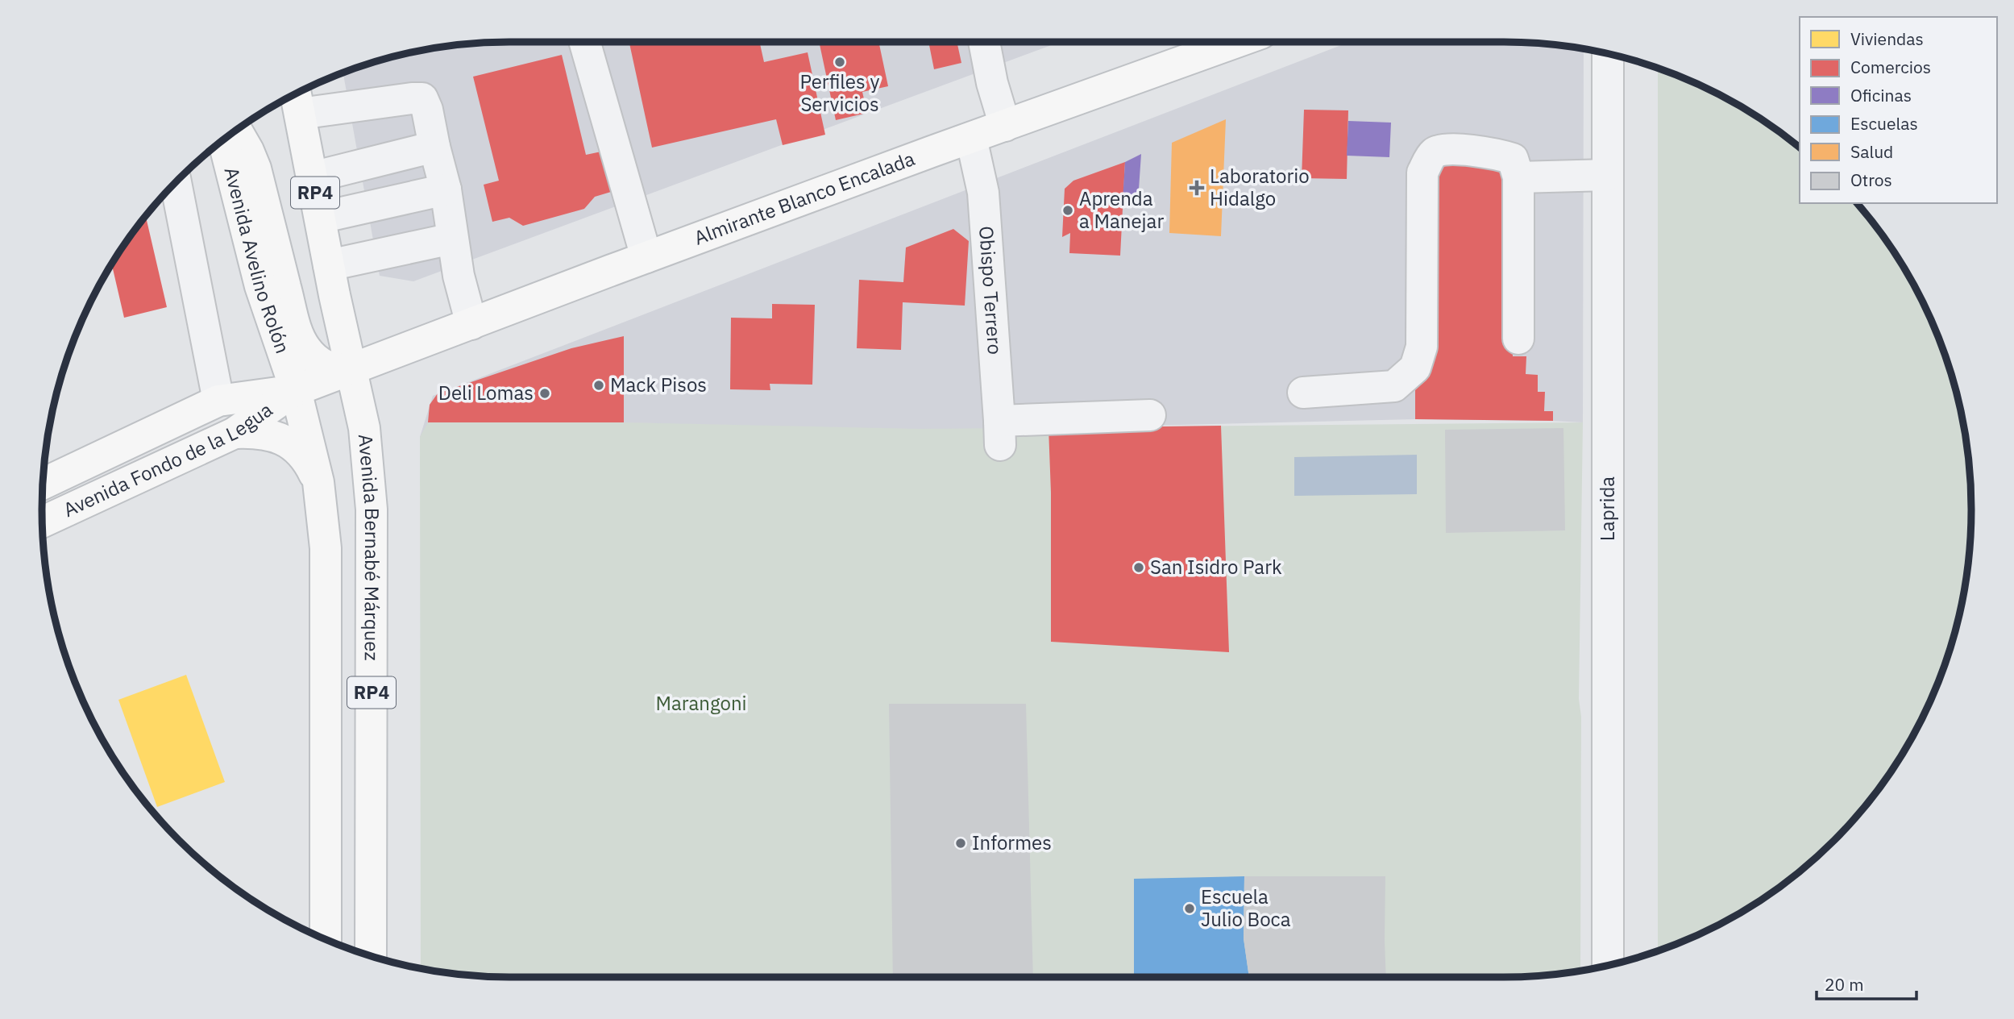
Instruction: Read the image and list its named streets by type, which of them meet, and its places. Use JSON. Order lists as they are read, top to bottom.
{
  "streets": {
    "main road": [
      "RP4",
      "Almirante Blanco Encalada",
      "Avenida Avelino Rolón",
      "Avenida Fondo de la Legua",
      "Avenida Bernabé Márquez"
    ],
    "street": ["Obispo Terrero", "Laprida"]
  },
  "crossings": [
    ["RP4", "Almirante Blanco Encalada"],
    ["RP4", "Avenida Avelino Rolón"],
    ["RP4", "Avenida Fondo de la Legua"],
    ["RP4", "Avenida Bernabé Márquez"],
    ["Almirante Blanco Encalada", "Obispo Terrero"],
    ["Almirante Blanco Encalada", "Avenida Fondo de la Legua"],
    ["Almirante Blanco Encalada", "Avenida Bernabé Márquez"],
    ["Avenida Avelino Rolón", "Avenida Fondo de la Legua"],
    ["Avenida Fondo de la Legua", "Avenida Bernabé Márquez"]
  ],
  "parks": ["Marangoni"],
  "places": {
    "other": [
      "Perfiles y Servicios",
      "Aprenda a Manejar",
      "Mack Pisos",
      "Deli Lomas",
      "San Isidro Park",
      "Informes",
      "Escuela Julio Boca"
    ],
    "health": ["Laboratorio Hidalgo"]
  },
  "legend": [
    "Viviendas",
    "Comercios",
    "Oficinas",
    "Escuelas",
    "Salud",
    "Otros"
  ],
  "scale_bar": "20 m"
}
